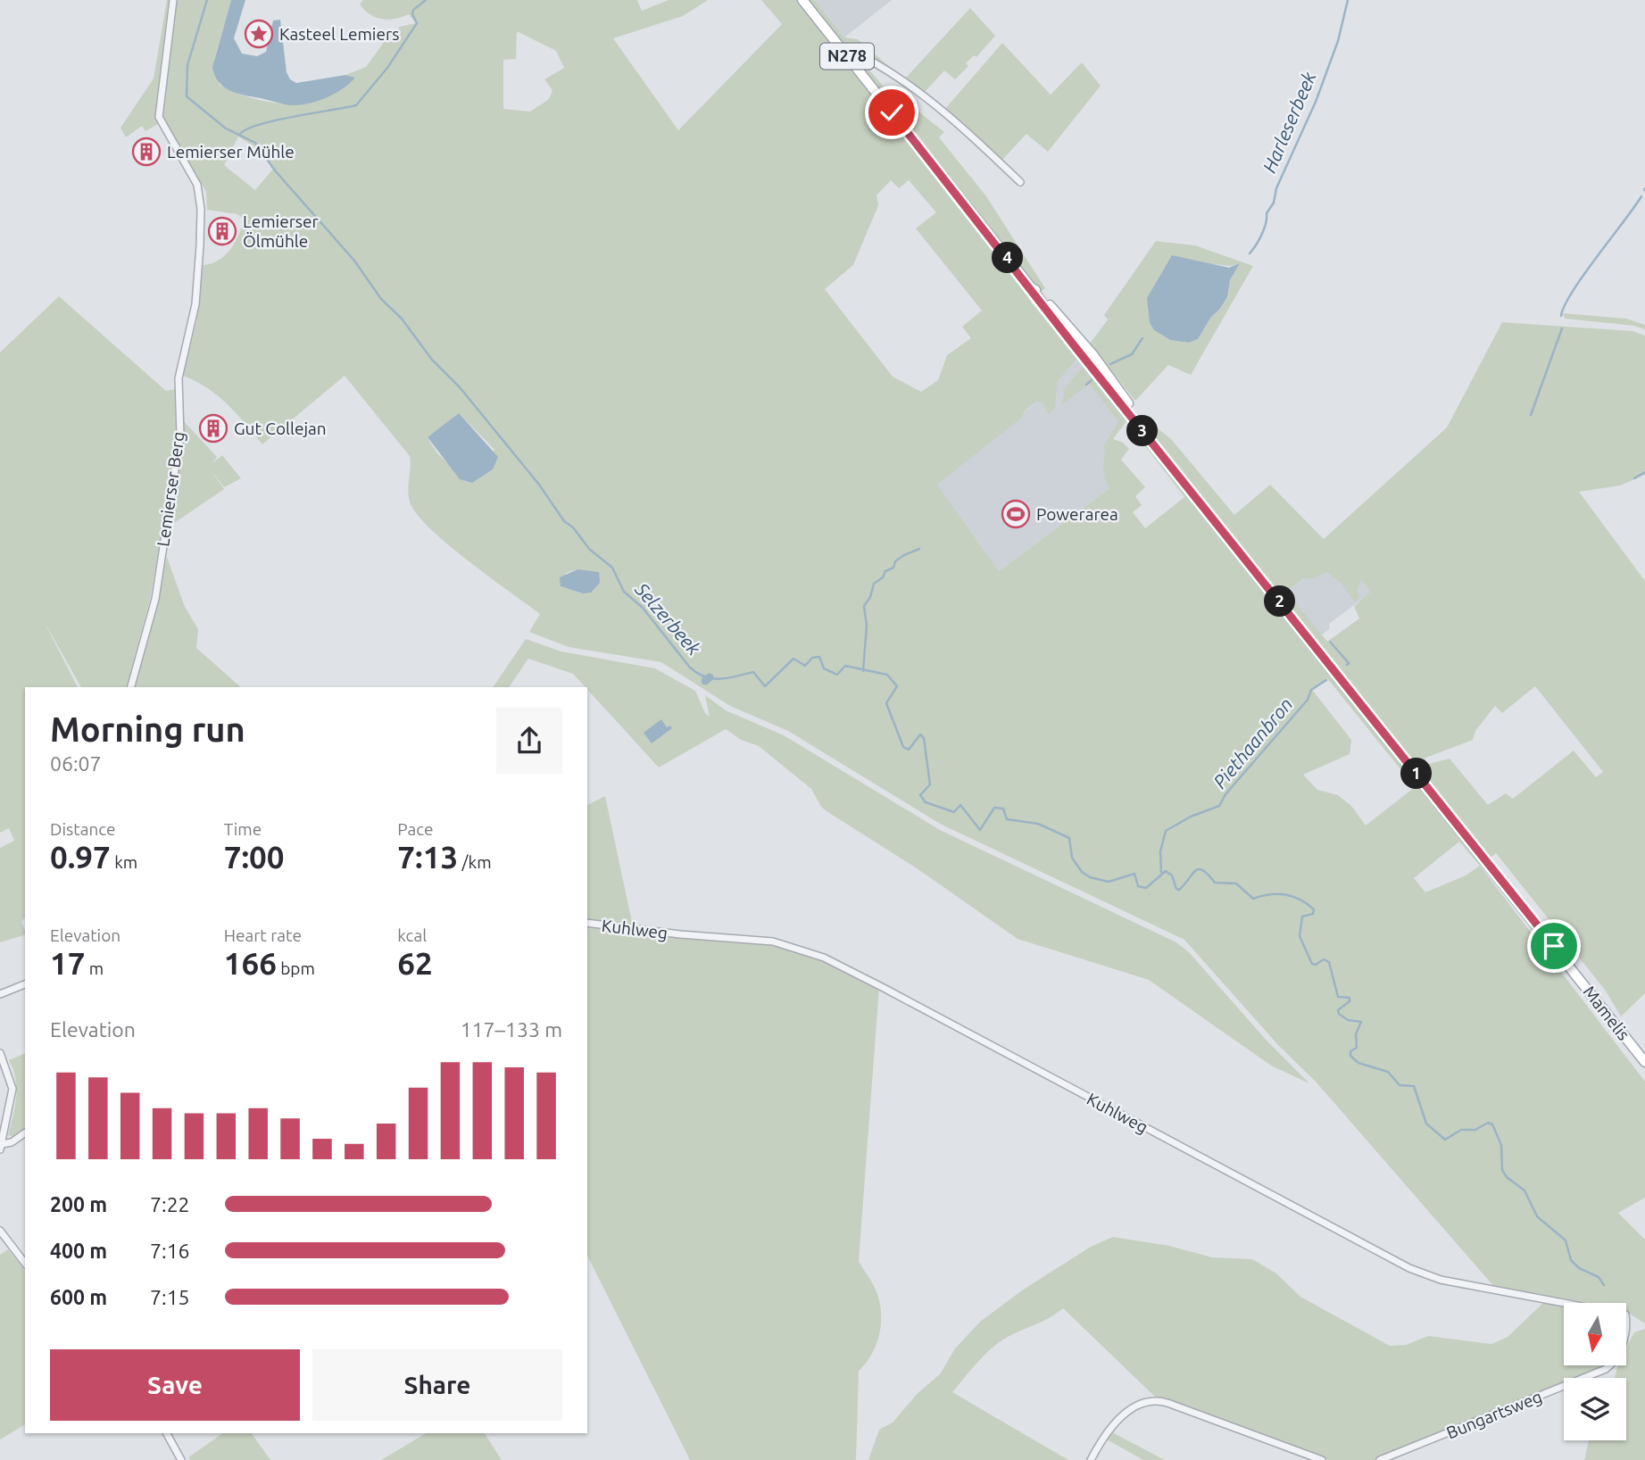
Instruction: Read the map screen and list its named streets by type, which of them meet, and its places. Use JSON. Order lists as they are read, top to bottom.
{
  "streets": {
    "main road": ["N278", "Mamelis"],
    "street": ["Lemierser Berg", "Kuhlweg", "Bungartsweg"]
  },
  "crossings": [
    ["N278", "Mamelis"]
  ],
  "water": ["Harleserbeek", "Selzerbeek", "Piethaanbron"],
  "places": {
    "place": ["Kasteel Lemiers"],
    "building": ["Lemierser Mühle", "Lemierser Ölmühle", "Gut Collejan"],
    "sports": ["Powerarea"]
  },
  "north": "bottom",
  "page": {
    "pins": [
      "4",
      "3",
      "2",
      "1"
    ],
    "heading": ["Morning run", "06:07"],
    "stats": [
      ["Distance", "0.97 km"],
      ["Time", "7:00"],
      ["Pace", "7:13 /km"],
      ["Elevation", "17 m"],
      ["Heart rate", "166 bpm"],
      ["kcal", "62"]
    ],
    "chart": ["Elevation", "117–133 m"],
    "list": [
      {
        "name": "200 m",
        "note": "7:22"
      },
      {
        "name": "400 m",
        "note": "7:16"
      },
      {
        "name": "600 m",
        "note": "7:15"
      }
    ],
    "buttons": ["Save", "Share"]
  }
}
